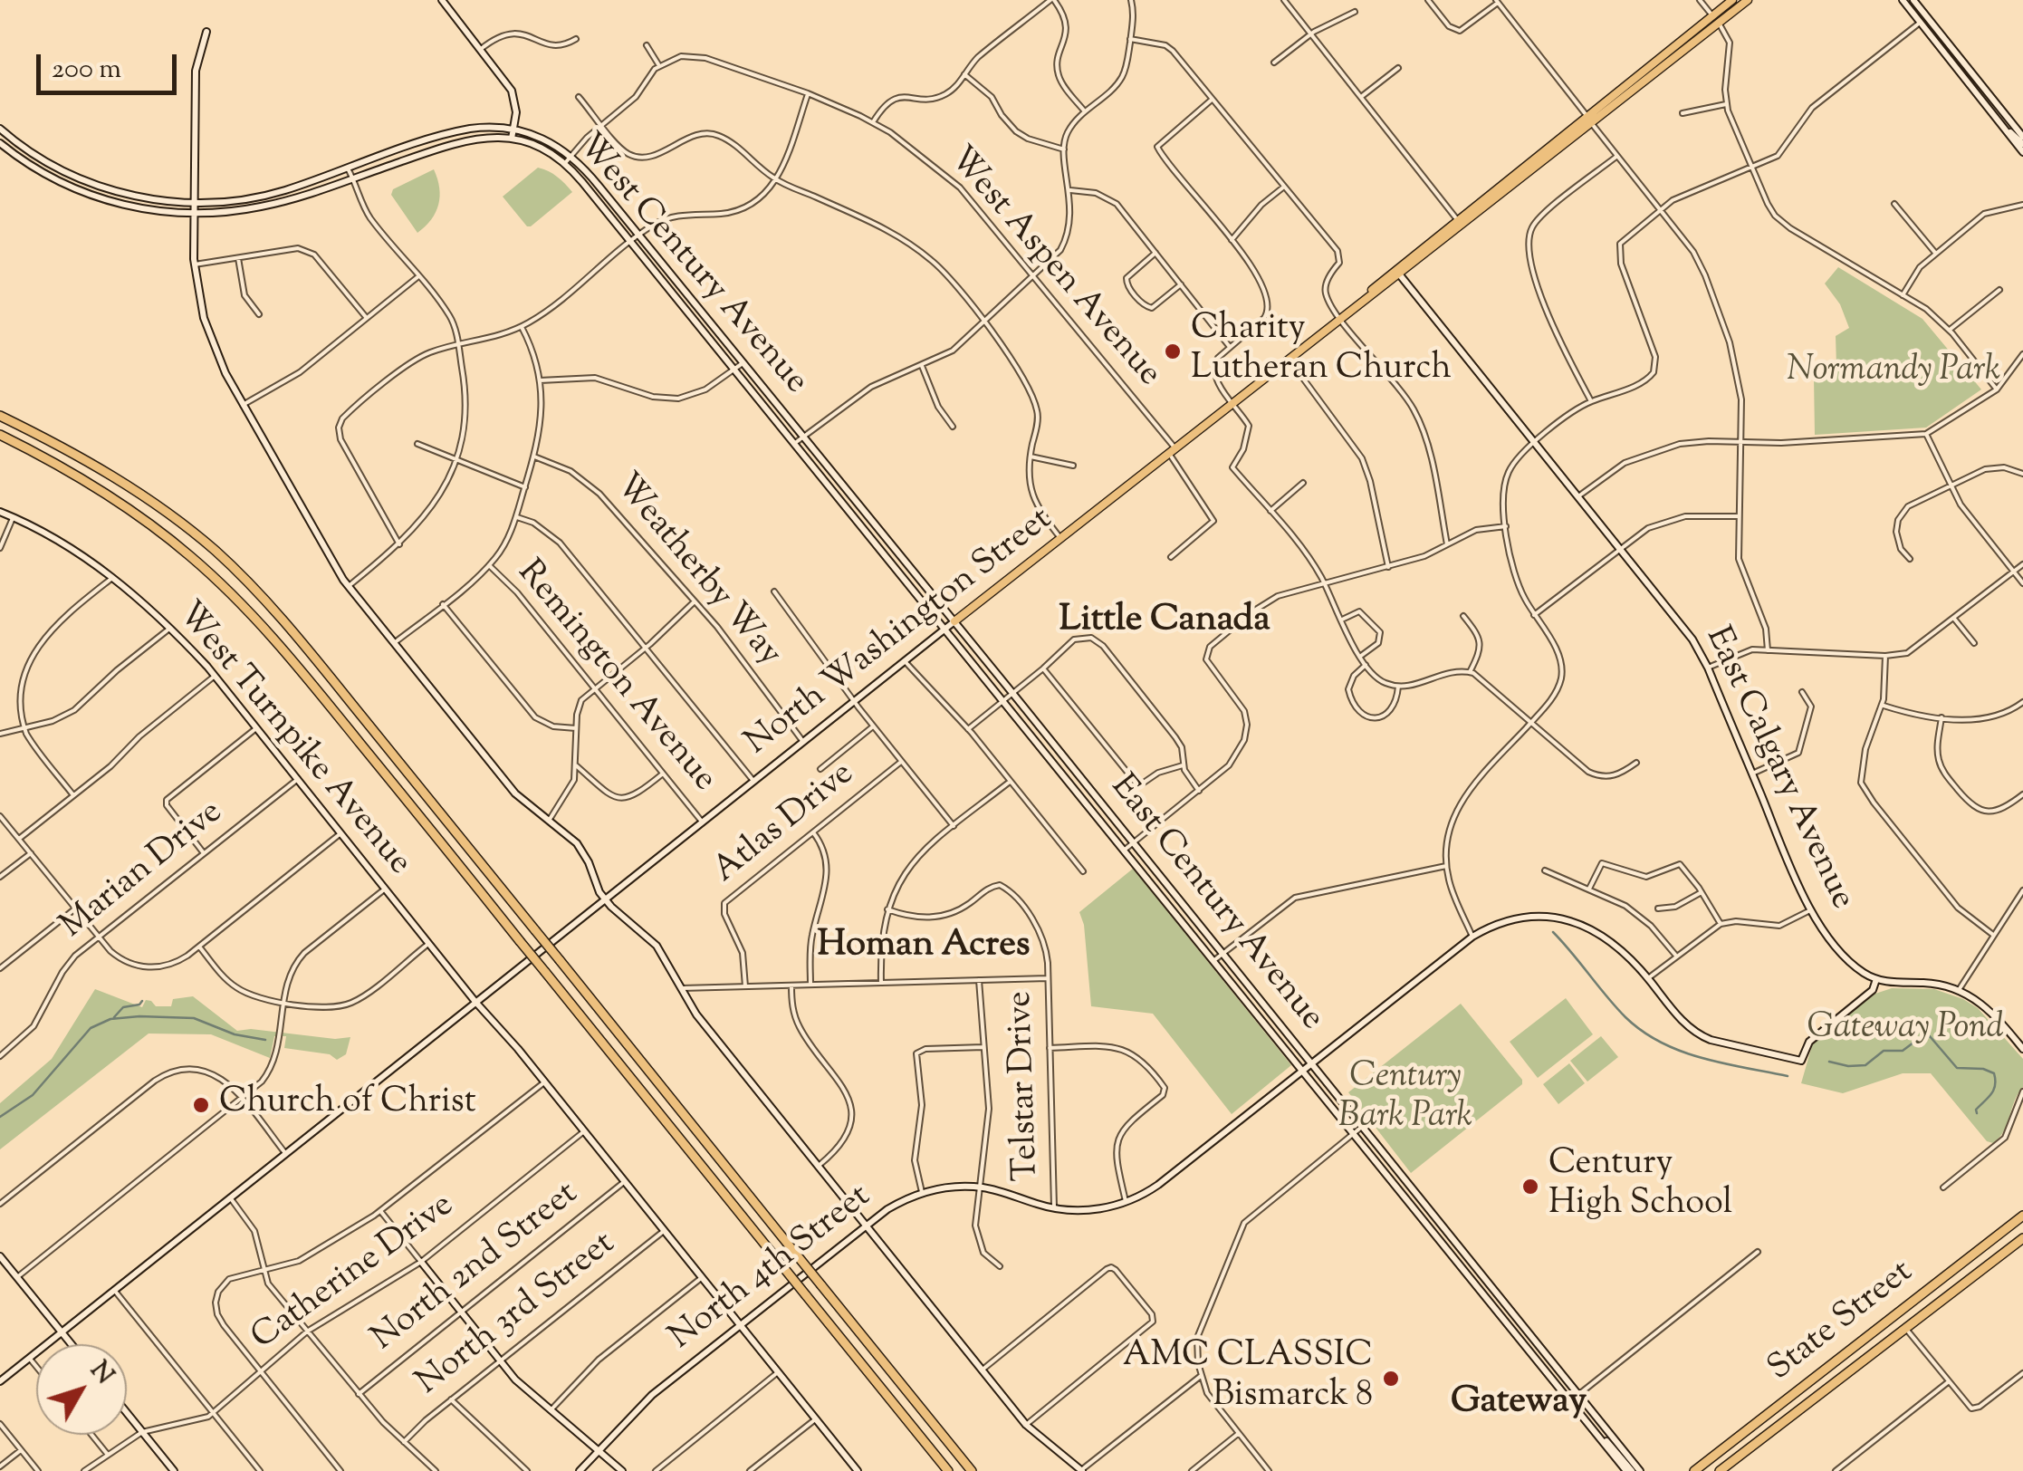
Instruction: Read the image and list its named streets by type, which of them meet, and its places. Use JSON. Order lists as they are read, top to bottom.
{
  "streets": {
    "highway": ["State Street"],
    "main road": ["North Washington Street"],
    "street": [
      "West Century Avenue",
      "West Aspen Avenue",
      "Weatherby Way",
      "Remington Avenue",
      "West Turnpike Avenue",
      "East Calgary Avenue",
      "Atlas Drive",
      "Marian Drive",
      "East Century Avenue",
      "Telstar Drive",
      "North 2nd Street",
      "North 4th Street",
      "Catherine Drive",
      "North 3rd Street"
    ]
  },
  "crossings": [
    ["West Century Avenue", "North Washington Street"],
    ["West Century Avenue", "East Century Avenue"],
    ["West Aspen Avenue", "North Washington Street"],
    ["Weatherby Way", "North Washington Street"],
    ["North Washington Street", "Remington Avenue"],
    ["North Washington Street", "West Turnpike Avenue"],
    ["North Washington Street", "East Calgary Avenue"],
    ["North Washington Street", "East Century Avenue"],
    ["West Turnpike Avenue", "Marian Drive"],
    ["West Turnpike Avenue", "North 2nd Street"],
    ["West Turnpike Avenue", "North 4th Street"],
    ["West Turnpike Avenue", "Catherine Drive"],
    ["West Turnpike Avenue", "North 3rd Street"],
    ["East Century Avenue", "North 4th Street"],
    ["Telstar Drive", "North 4th Street"]
  ],
  "districts": ["Little Canada", "Homan Acres", "Gateway"],
  "parks": ["Normandy Park", "Gateway Pond", "Century Bark Park"],
  "places": [
    "Charity Lutheran Church",
    "Church of Christ",
    "Century High School",
    "AMC CLASSIC Bismarck 8"
  ],
  "scale_bar": "200 m",
  "north": "top right"
}
